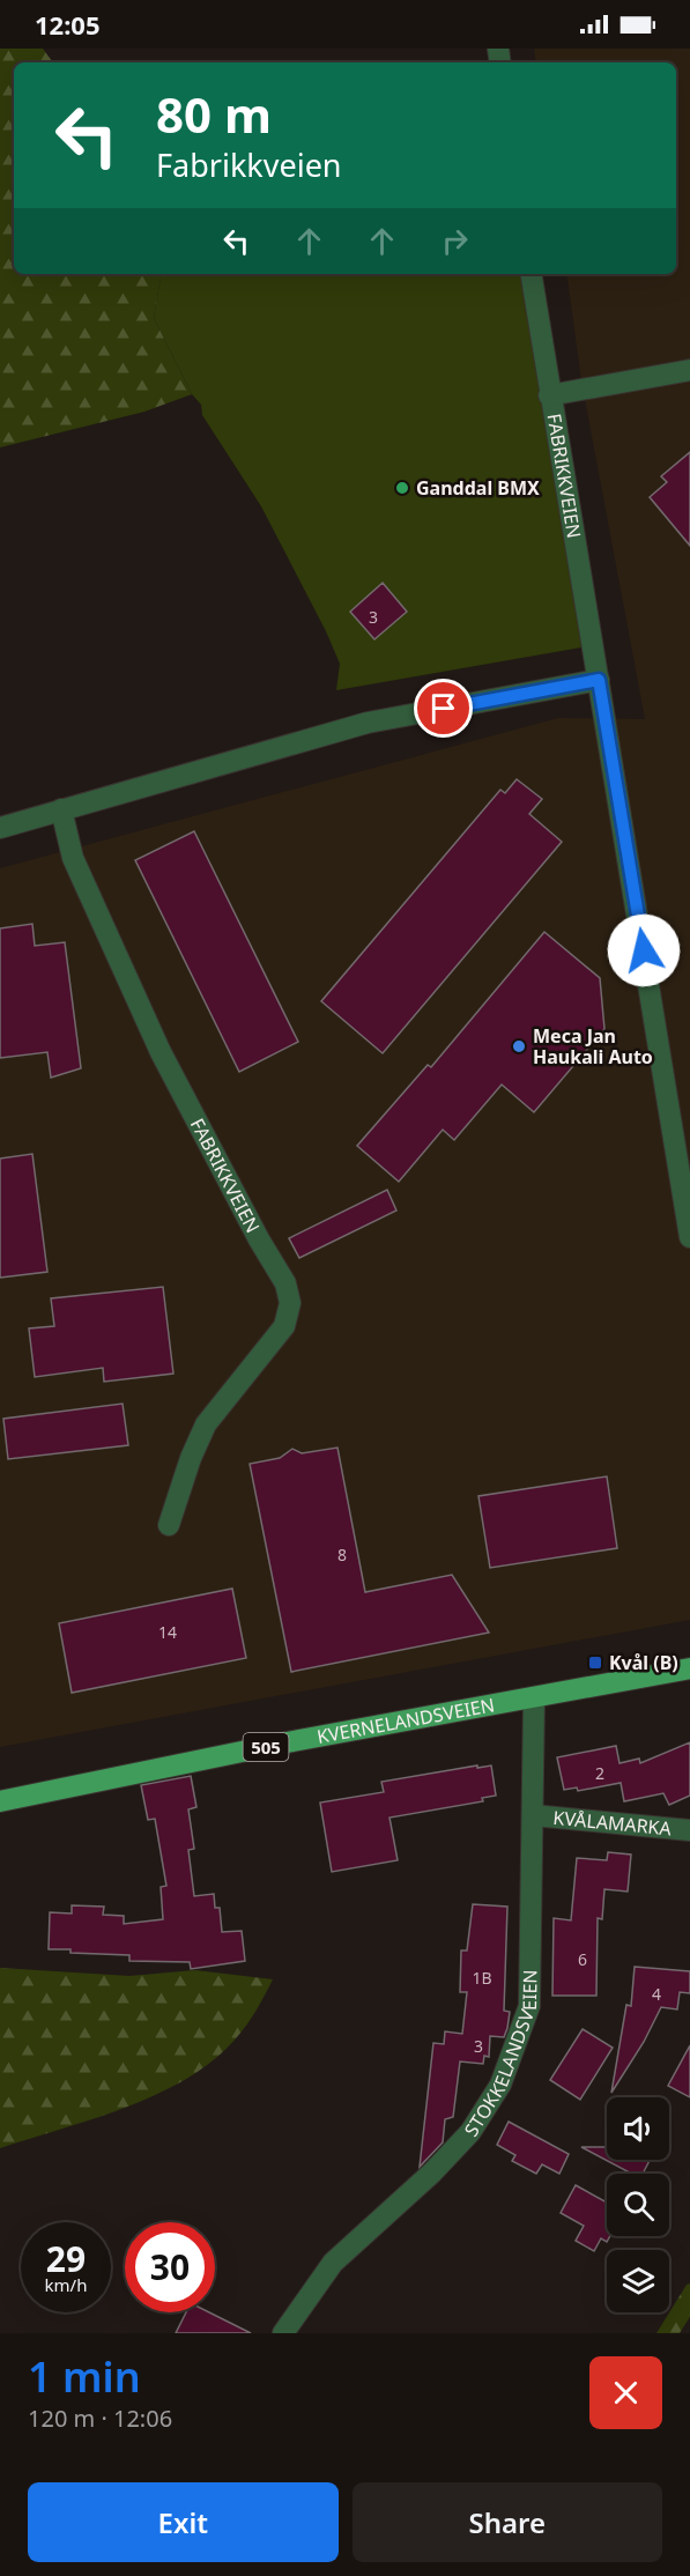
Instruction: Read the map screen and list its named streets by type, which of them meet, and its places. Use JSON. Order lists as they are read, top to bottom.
{
  "streets": {
    "main road": ["KVERNELANDSVEIEN", "505"],
    "street": ["FABRIKKVEIEN", "KVÅLAMARKA", "STOKKELANDSVEIEN"]
  },
  "crossings": [
    ["KVERNELANDSVEIEN", "STOKKELANDSVEIEN"],
    ["KVÅLAMARKA", "STOKKELANDSVEIEN"]
  ],
  "places": {
    "other": ["Ganddal BMX", "Meca Jan Haukali Auto"],
    "transit": ["Kvål (B)"]
  },
  "house_numbers": [
    "3",
    "8",
    "14",
    "2",
    "6",
    "1B",
    "4",
    "3"
  ],
  "page": {
    "status": "12:05",
    "turn": ["80 m", "Fabrikkveien"],
    "speed": "29 km/h",
    "limit": "30",
    "heading": ["1 min", "120 m · 12:06"],
    "buttons": ["Exit", "Share"]
  }
}
